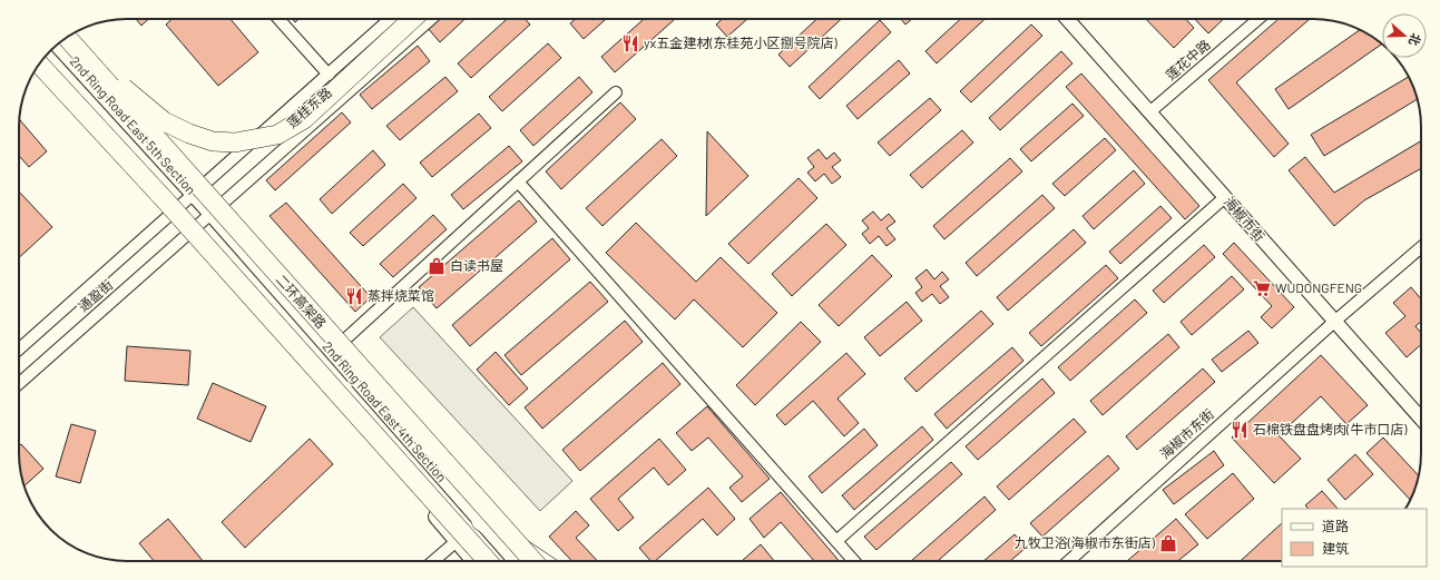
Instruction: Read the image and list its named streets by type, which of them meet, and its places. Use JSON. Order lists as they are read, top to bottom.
{
  "streets": {
    "highway": ["二环高架路"],
    "main road": ["2nd Ring Road East 5th Section", "2nd Ring Road East 4th Section"],
    "street": [
      "莲花中路",
      "莲桂东路",
      "海椒市街",
      "通盈街",
      "海椒市东街"
    ]
  },
  "crossings": [
    ["莲花中路", "海椒市街"],
    ["莲桂东路", "2nd Ring Road East 5th Section"],
    ["莲桂东路", "通盈街"],
    ["莲桂东路", "2nd Ring Road East 4th Section"],
    ["2nd Ring Road East 5th Section", "通盈街"],
    ["2nd Ring Road East 5th Section", "2nd Ring Road East 4th Section"],
    ["海椒市街", "海椒市东街"],
    ["通盈街", "2nd Ring Road East 4th Section"]
  ],
  "places": {
    "restaurant": ["yx五金建材(东桂苑小区捌号院店)", "蒸拌烧菜馆", "石棉铁盘盘烤肉(牛市口店)"],
    "shop": ["白读书屋", "九牧卫浴(海椒市东街店)"],
    "supermarket": ["WUDONGFENG"]
  },
  "legend": ["道路", "建筑"],
  "north": "right"
}
